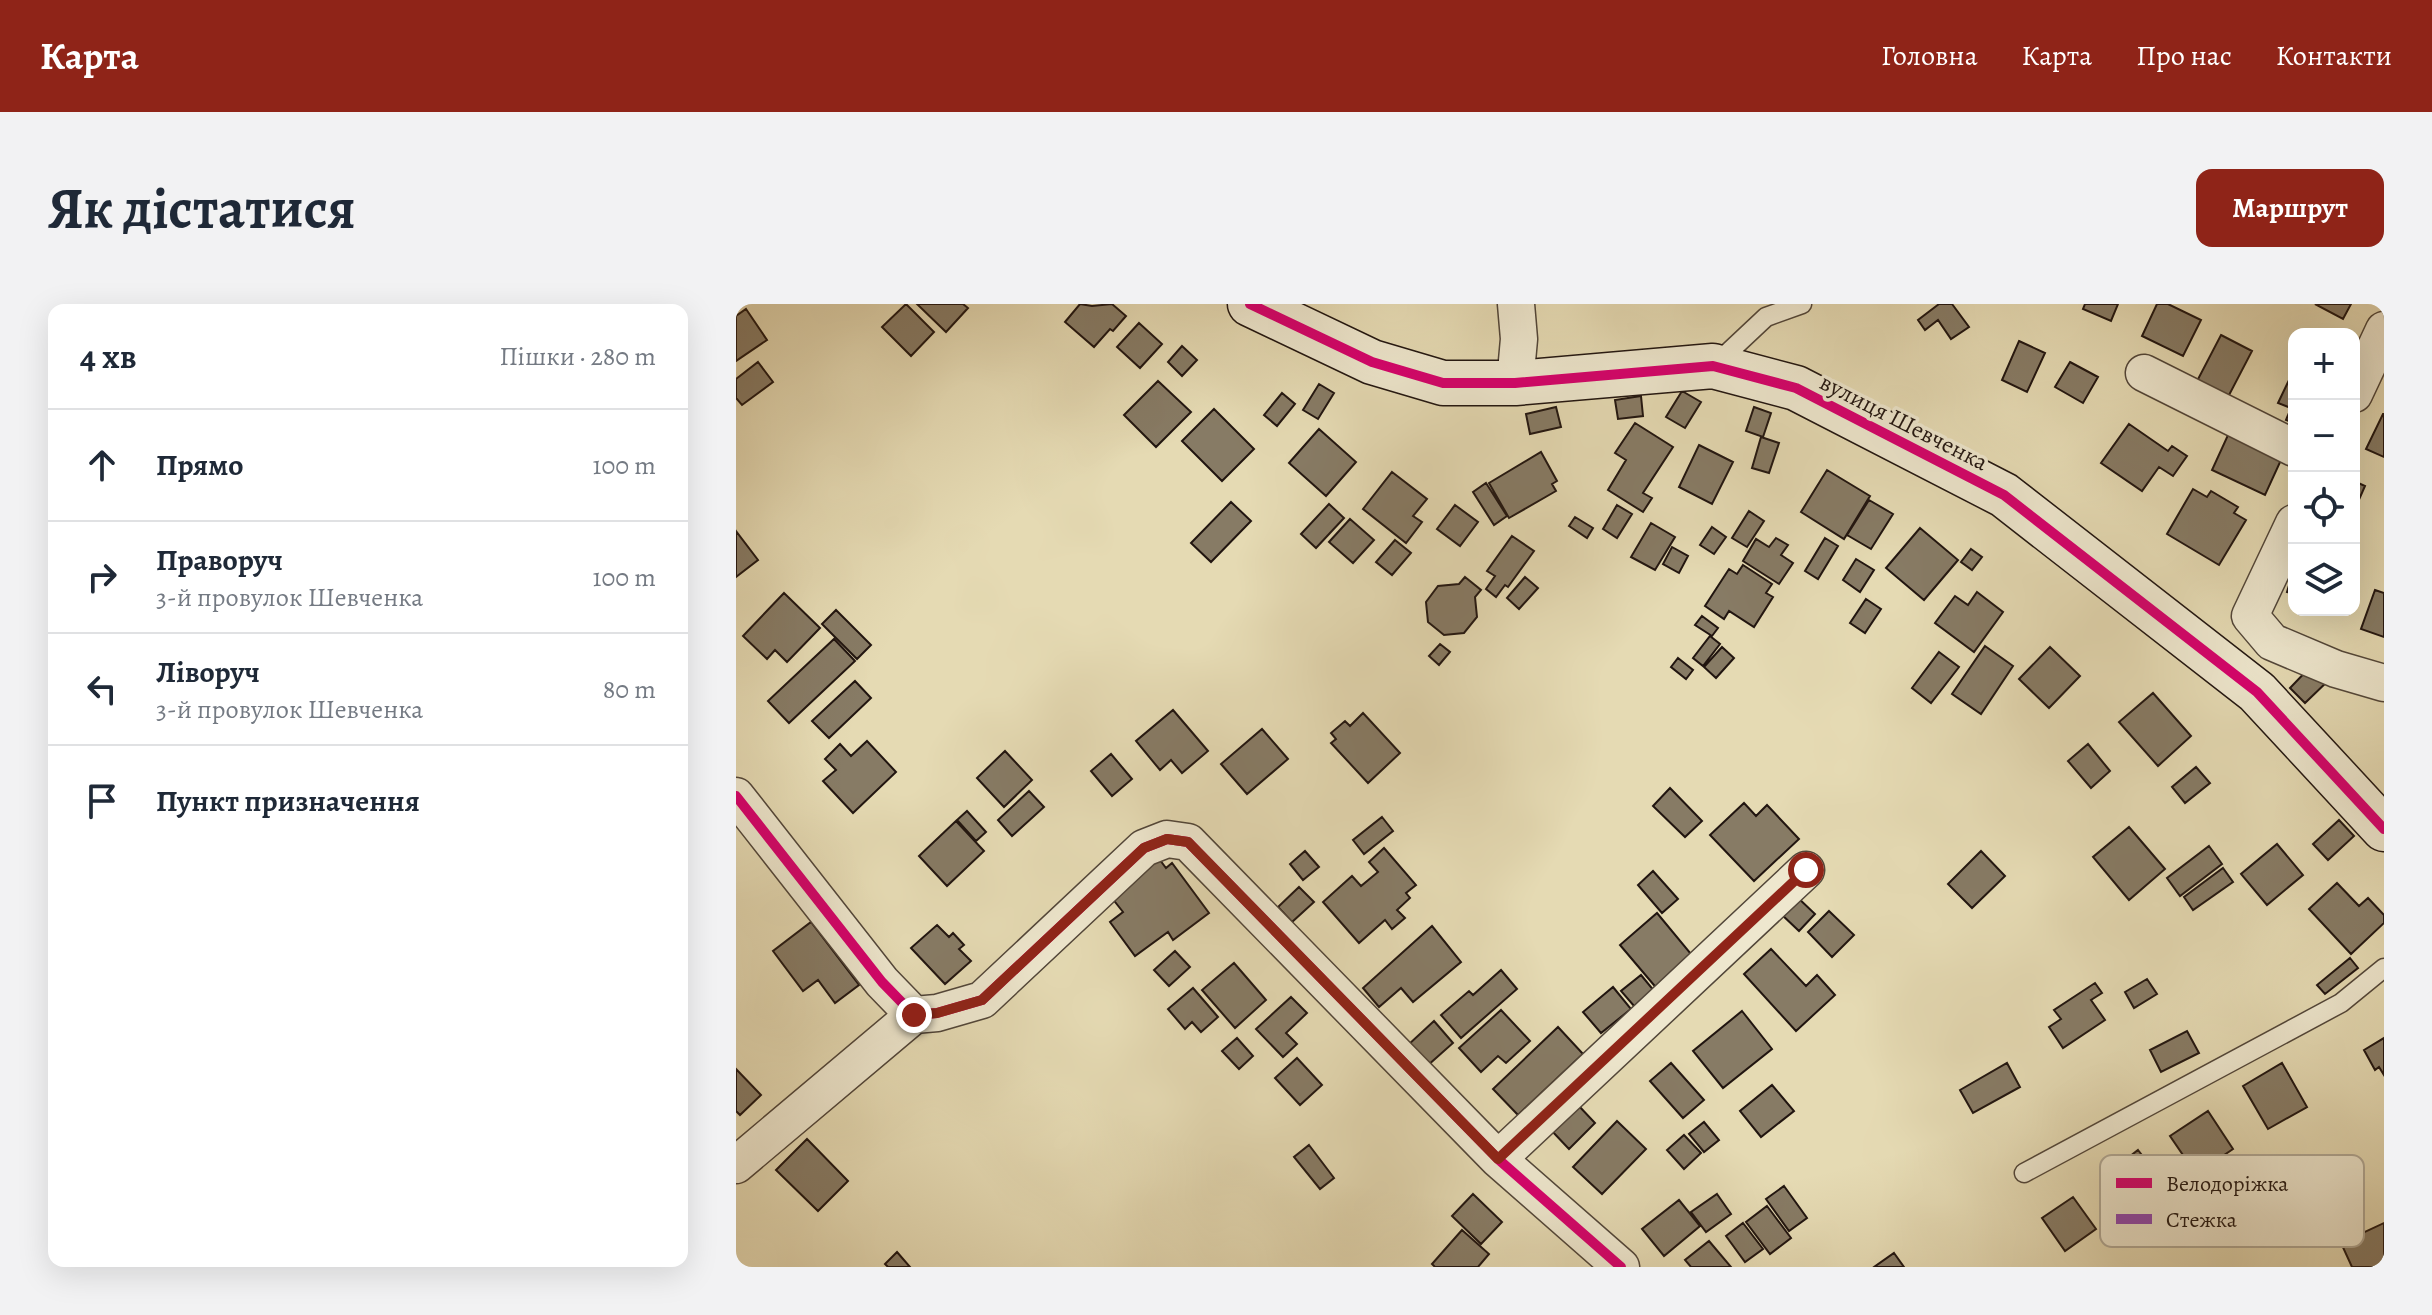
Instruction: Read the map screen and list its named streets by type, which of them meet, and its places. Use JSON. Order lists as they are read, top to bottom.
{
  "streets": {
    "street": ["вулиця Шевченка"]
  },
  "legend": ["Велодоріжка", "Стежка"],
  "page": {
    "header": "Карта",
    "nav": [
      "Головна",
      "Карта",
      "Про нас",
      "Контакти"
    ],
    "buttons": "Маршрут",
    "title": "Як дістатися",
    "heading": ["4 хв", "Пішки · 280 m"],
    "map_buttons": ["+", "−"],
    "list": [
      ["Прямо", "100 m"],
      ["Праворуч", "3-й провулок Шевченка", "100 m"],
      ["Ліворуч", "3-й провулок Шевченка", "80 m"],
      "Пункт призначення"
    ]
  }
}
